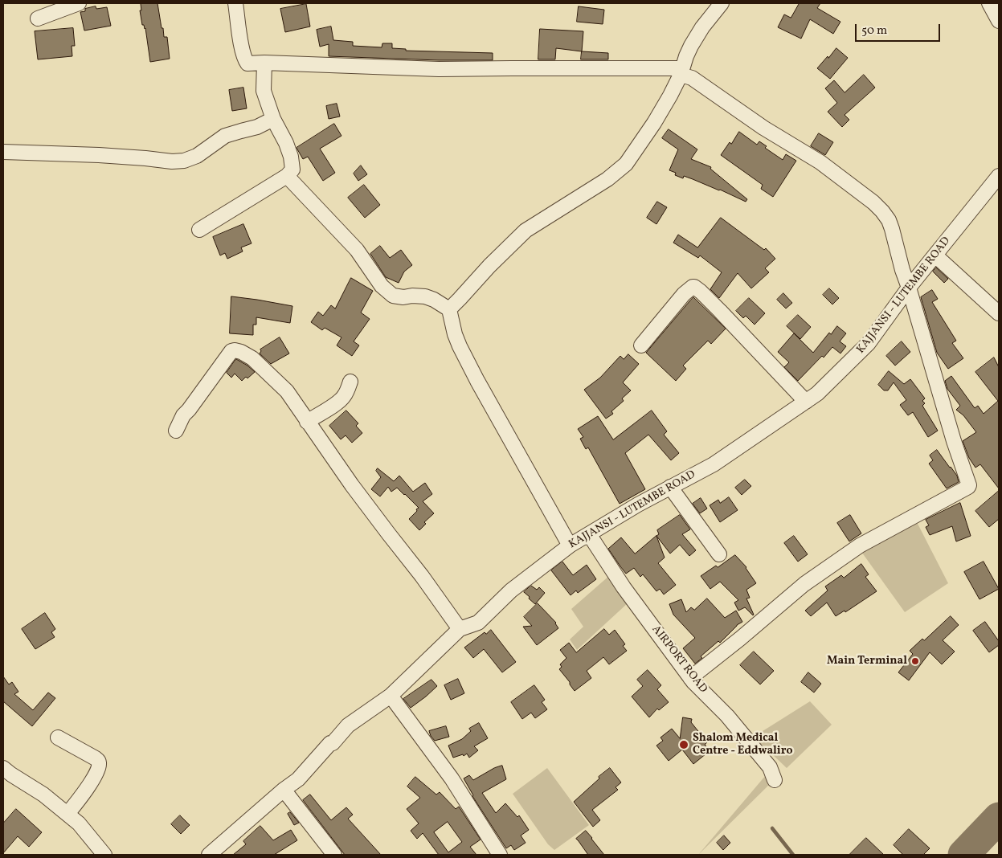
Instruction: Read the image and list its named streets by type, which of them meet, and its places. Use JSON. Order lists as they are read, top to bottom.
{
  "streets": {
    "street": ["KAJJANSI - LUTEMBE ROAD", "AIRPORT ROAD"]
  },
  "crossings": [
    ["KAJJANSI - LUTEMBE ROAD", "AIRPORT ROAD"]
  ],
  "places": ["Main Terminal", "Shalom Medical Centre - Eddwaliro"],
  "scale_bar": "50 m"
}
